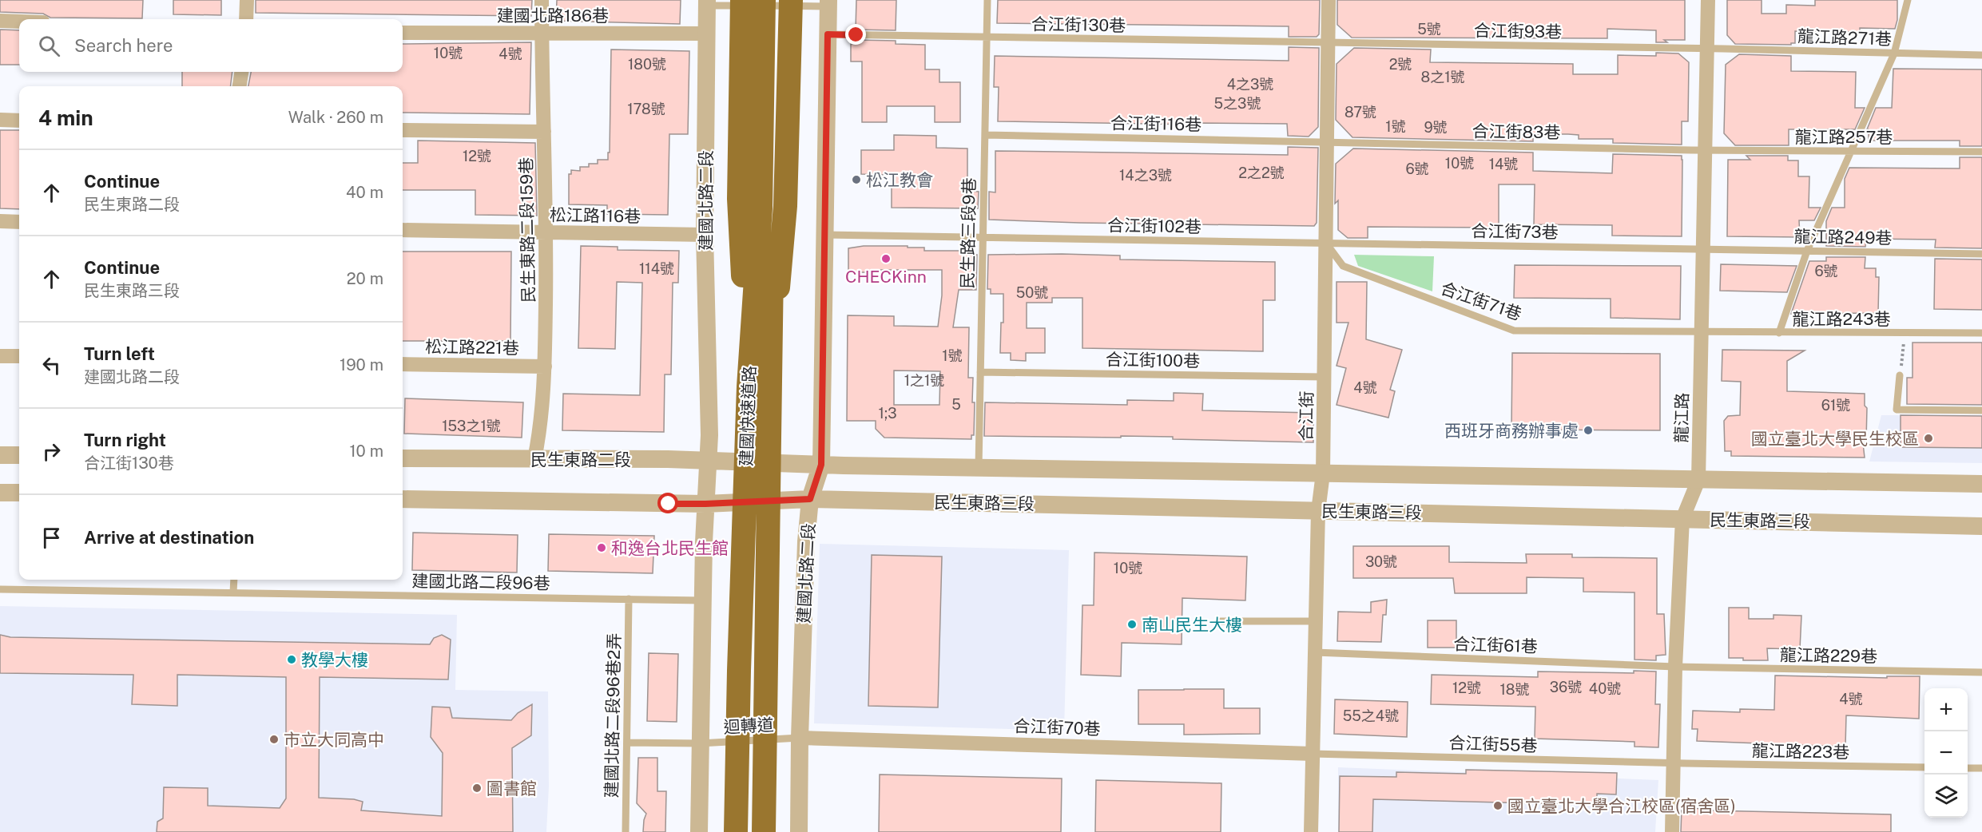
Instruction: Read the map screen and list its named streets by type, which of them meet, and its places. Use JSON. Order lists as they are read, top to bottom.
{
  "streets": {
    "highway": ["建國快速道路"],
    "street": [
      "建國北路186巷",
      "建國北路二段",
      "松江路116巷",
      "民生東路二段159巷",
      "松江路221巷",
      "合江街",
      "龍江路",
      "民生東路二段",
      "民生東路三段",
      "合江街70巷"
    ],
    "lane": [
      "合江街130巷",
      "合江街93巷",
      "龍江路271巷",
      "合江街116巷",
      "合江街83巷",
      "龍江路257巷",
      "合江街102巷",
      "合江街73巷",
      "民生路三段9巷",
      "龍江路249巷",
      "合江街71巷",
      "龍江路243巷",
      "合江街100巷",
      "建國北路二段96巷",
      "合江街61巷",
      "龍江路229巷",
      "建國北路二段96巷2弄",
      "迴轉道",
      "合江街55巷",
      "龍江路223巷"
    ]
  },
  "crossings": [
    ["建國北路186巷", "建國北路二段"],
    ["建國北路186巷", "民生東路二段159巷"],
    ["合江街130巷", "合江街93巷"],
    ["合江街130巷", "建國北路二段"],
    ["合江街130巷", "民生路三段9巷"],
    ["合江街130巷", "合江街"],
    ["合江街93巷", "龍江路271巷"],
    ["合江街93巷", "合江街"],
    ["合江街93巷", "龍江路"],
    ["龍江路271巷", "龍江路"],
    ["合江街116巷", "合江街83巷"],
    ["合江街116巷", "民生路三段9巷"],
    ["合江街116巷", "合江街"],
    ["合江街83巷", "龍江路257巷"],
    ["合江街83巷", "合江街"],
    ["合江街83巷", "龍江路"],
    ["龍江路257巷", "龍江路"],
    ["建國北路二段", "松江路116巷"],
    ["建國北路二段", "合江街102巷"],
    ["建國北路二段", "民生東路二段"],
    ["建國北路二段", "民生東路三段"],
    ["建國北路二段", "建國北路二段96巷"],
    ["建國北路二段", "迴轉道"],
    ["建國北路二段", "合江街70巷"],
    ["松江路116巷", "民生東路二段159巷"],
    ["合江街102巷", "合江街73巷"],
    ["合江街102巷", "民生路三段9巷"],
    ["合江街102巷", "合江街71巷"],
    ["合江街102巷", "合江街"],
    ["民生東路二段159巷", "松江路221巷"],
    ["民生東路二段159巷", "民生東路二段"],
    ["合江街73巷", "龍江路249巷"],
    ["合江街73巷", "合江街71巷"],
    ["合江街73巷", "合江街"],
    ["合江街73巷", "龍江路"],
    ["民生路三段9巷", "合江街100巷"],
    ["龍江路249巷", "龍江路"],
    ["合江街71巷", "龍江路243巷"],
    ["合江街71巷", "合江街"],
    ["合江街71巷", "龍江路"],
    ["龍江路243巷", "龍江路"],
    ["合江街100巷", "合江街"],
    ["合江街", "民生東路三段"],
    ["合江街", "合江街61巷"],
    ["合江街", "合江街70巷"],
    ["合江街", "合江街55巷"],
    ["龍江路", "民生東路三段"],
    ["龍江路", "合江街61巷"],
    ["龍江路", "龍江路229巷"],
    ["龍江路", "合江街55巷"],
    ["龍江路", "龍江路223巷"],
    ["建國北路二段96巷", "建國北路二段96巷2弄"],
    ["合江街61巷", "龍江路229巷"],
    ["建國北路二段96巷2弄", "迴轉道"],
    ["迴轉道", "合江街70巷"],
    ["合江街70巷", "合江街55巷"],
    ["合江街55巷", "龍江路223巷"]
  ],
  "places": [
    "松江教會",
    "CHECKinn",
    "西班牙商務辦事處",
    "國立臺北大學民生校區",
    "和逸台北民生館",
    "南山民生大樓",
    "教學大樓",
    "市立大同高中",
    "圖書館",
    "國立臺北大學合江校區(宿舍區)"
  ],
  "house_numbers": [
    "5號",
    "10號",
    "4號",
    "180號",
    "2號",
    "8之1號",
    "4之3號",
    "5之3號",
    "178號",
    "87號",
    "1號",
    "9號",
    "12號",
    "10號",
    "14號",
    "6號",
    "2之2號",
    "14之3號",
    "114號",
    "6號",
    "50號",
    "1號",
    "1之1號",
    "4號",
    "5",
    "61號",
    "1;3",
    "153之1號",
    "30號",
    "10號",
    "36號",
    "12號",
    "40號",
    "18號",
    "4號",
    "55之4號"
  ],
  "page": {
    "search": "Search here",
    "heading": ["4 min", "Walk · 260 m"],
    "list": [
      ["Continue", "民生東路二段", "40 m"],
      ["Continue", "民生東路三段", "20 m"],
      ["Turn left", "建國北路二段", "190 m"],
      ["Turn right", "合江街130巷", "10 m"],
      "Arrive at destination"
    ],
    "map_buttons": ["+", "−"]
  }
}
